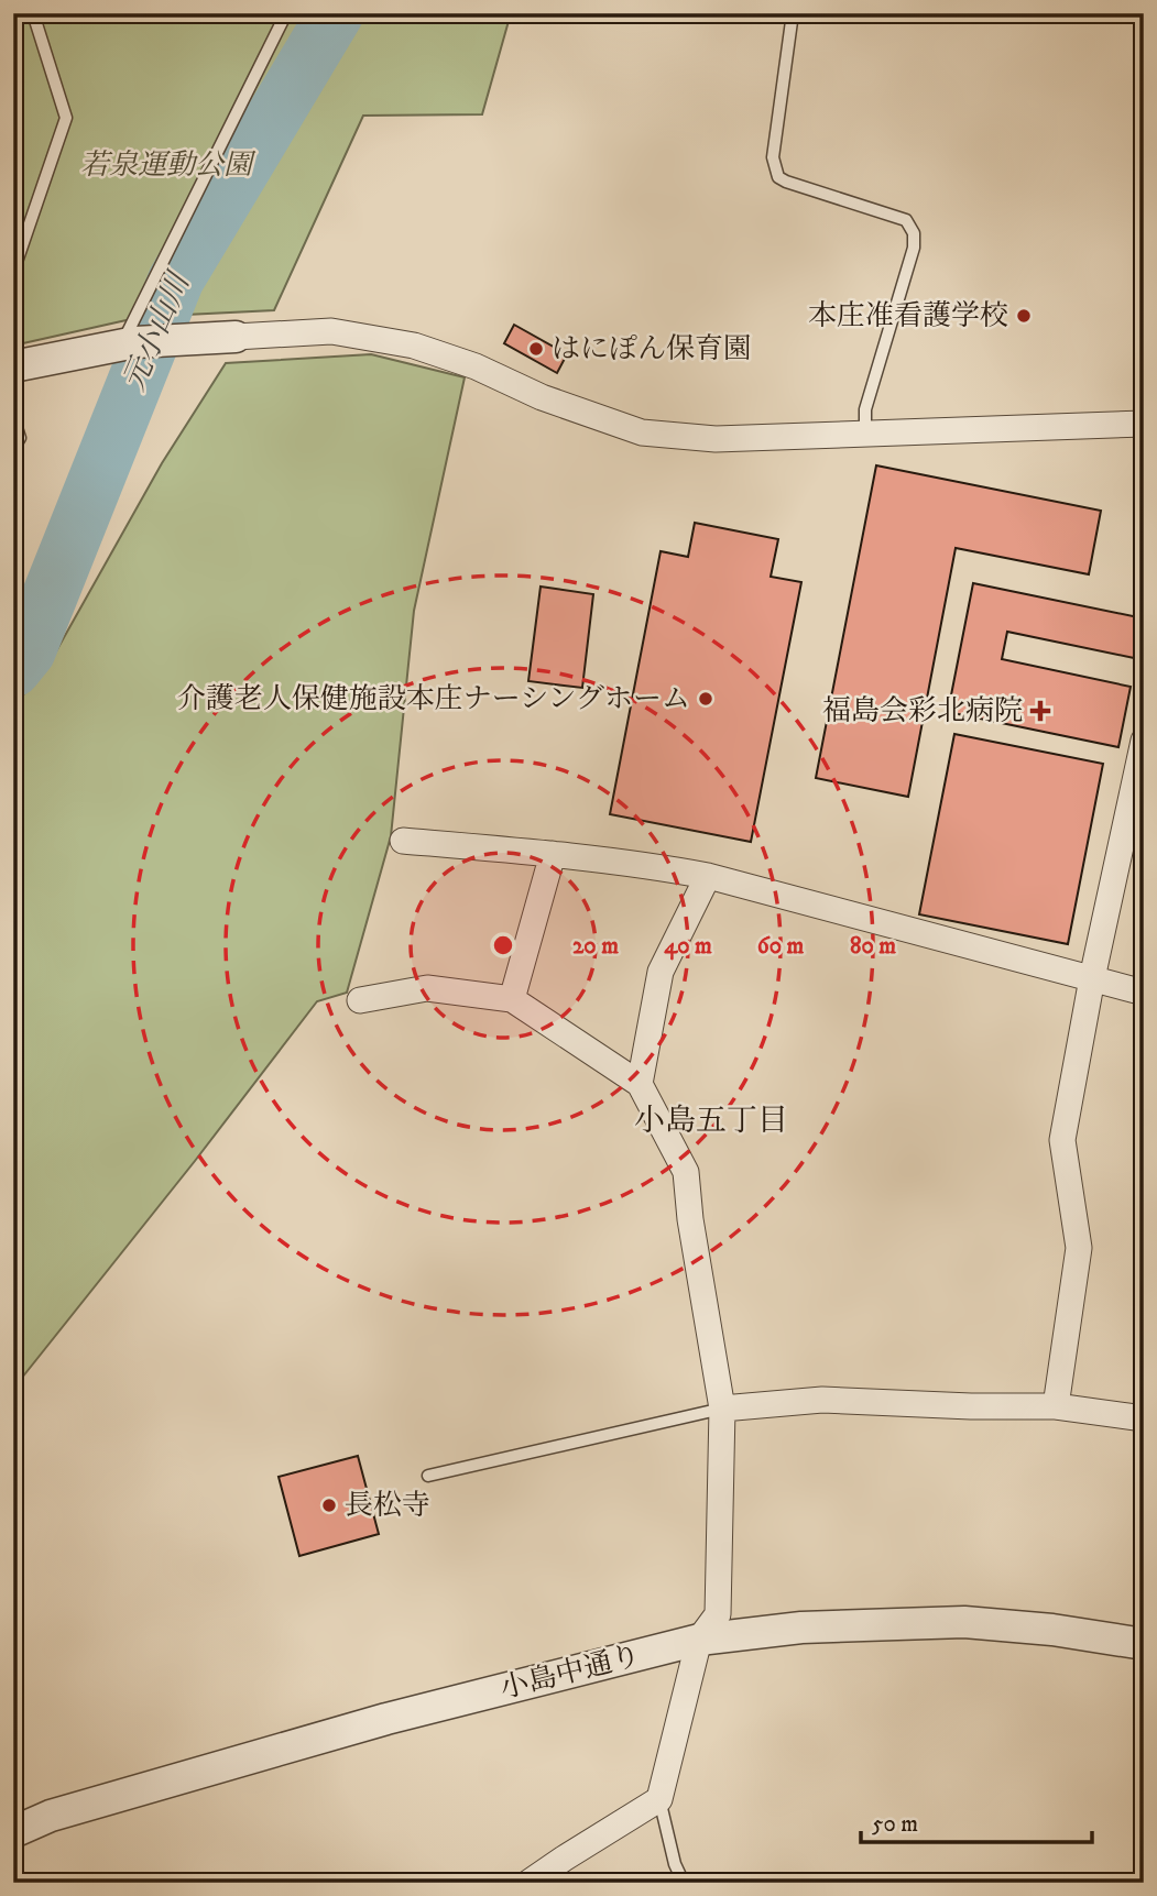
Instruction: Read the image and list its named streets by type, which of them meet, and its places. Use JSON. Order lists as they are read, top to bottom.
{
  "streets": {
    "street": ["小島中通り"]
  },
  "districts": ["小島五丁目"],
  "water": ["元小山川"],
  "parks": ["若泉運動公園"],
  "places": {
    "other": [
      "本庄准看護学校",
      "はにぽん保育園",
      "介護老人保健施設本庄ナーシングホーム",
      "長松寺"
    ],
    "health": ["福島会彩北病院"]
  },
  "scale_bar": "50 m",
  "rings": [
    "20 m",
    "40 m",
    "60 m",
    "80 m"
  ]
}
